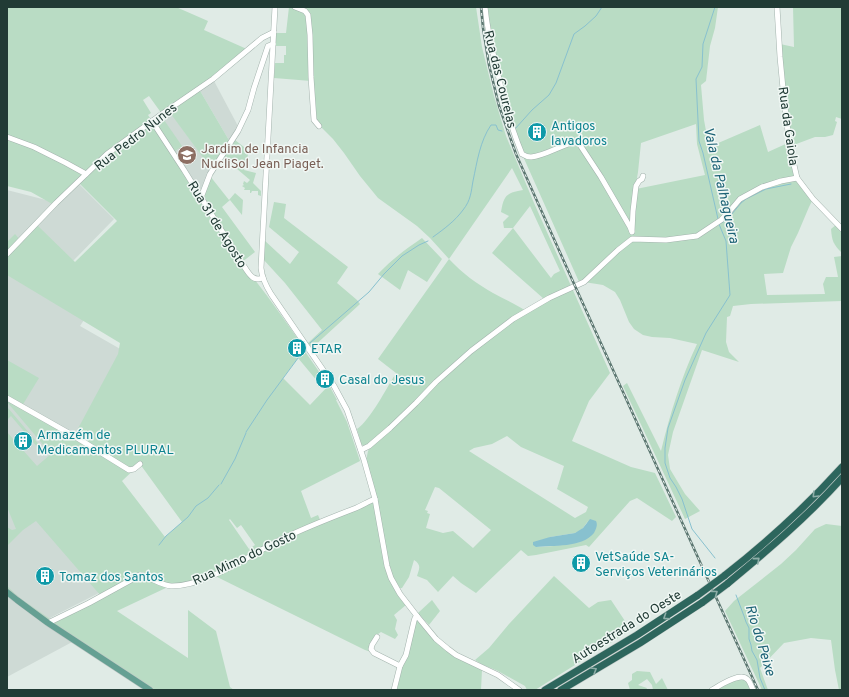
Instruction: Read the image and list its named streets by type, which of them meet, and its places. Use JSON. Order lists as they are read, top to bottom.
{
  "streets": {
    "highway": ["Autoestrada do Oeste"],
    "street": [
      "Rua das Courelas",
      "Rua da Gaiola",
      "Rua Pedro Nunes",
      "Rua 31 de Agosto",
      "Rua Mimo do Gosto"
    ]
  },
  "crossings": [
    ["Rua Pedro Nunes", "Rua 31 de Agosto"]
  ],
  "water": ["Vala da Palhagueira", "Rio do Peixe"],
  "places": {
    "building": [
      "Antigos lavadoros",
      "ETAR",
      "Casal do Jesus",
      "Armazém de Medicamentos PLURAL",
      "VetSaúde SA- Serviços Veterinários",
      "Tomaz dos Santos"
    ],
    "school or university": ["Jardim de Infancia NucliSol Jean Piaget."]
  }
}
